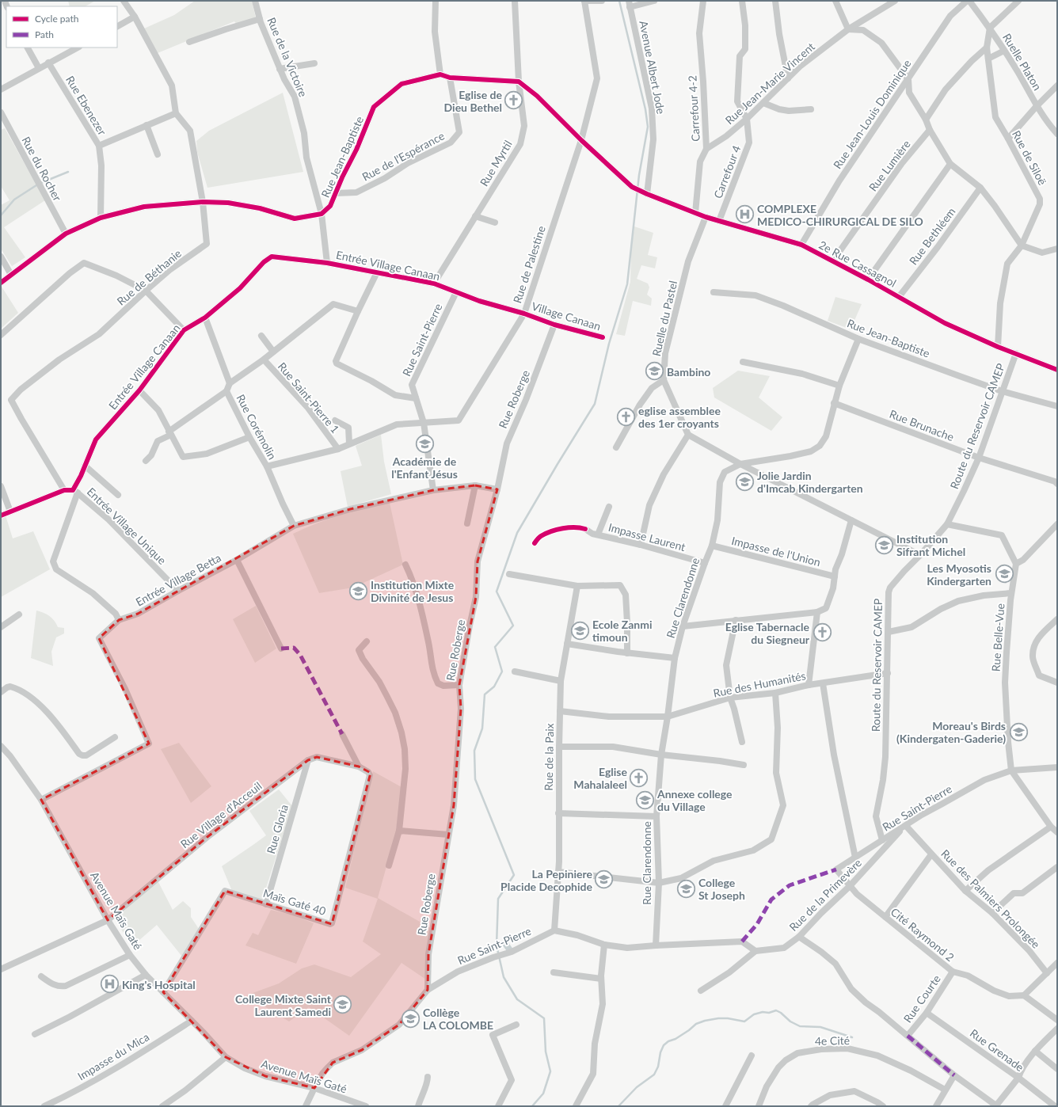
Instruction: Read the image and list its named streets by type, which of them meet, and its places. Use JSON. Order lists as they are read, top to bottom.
{
  "streets": {
    "street": [
      "Rue de la Victoire",
      "Ruelle Platon",
      "Avenue Albert Jode",
      "Rue Jean-Marie Vincent",
      "Rue Ebenezer",
      "Carrefour 4-2",
      "Rue Jean-Louis Dominique",
      "Rue de l'Espérance",
      "Rue Jean-Baptiste",
      "Rue de Siloë",
      "Rue Myrtil",
      "Rue Lumière",
      "Rue du Rocher",
      "Carrefour 4",
      "Rue Bethléem",
      "2e Rue Cassagnol",
      "Rue de Palestine",
      "Entrée Village Canaan",
      "Rue de Béthanie",
      "Village Canaan",
      "Ruelle du Pastel",
      "Rue Saint-Pierre",
      "Rue Saint-Pierre 1",
      "Rue Roberge",
      "Rue Brunache",
      "Route du Reservoir CAMEP",
      "Rue Corémolin",
      "Entrée Village Unique",
      "Impasse Laurent",
      "Impasse de l'Union",
      "Entrée Village Betta",
      "Rue Clarendonne",
      "Rue Belle-Vue",
      "Rue des Humanités",
      "Rue de la Paix",
      "Rue Village d'Acceuil",
      "Rue Gloria",
      "Rue de la Primevère",
      "Rue des Palmiers Prolongée",
      "Maïs Gaté 40",
      "Avenue Maïs Gaté",
      "Cité Raymond 2",
      "Rue Courte",
      "4e Cité",
      "Rue Grenade",
      "Impasse du Mica"
    ]
  },
  "crossings": [
    ["Rue de la Victoire", "Rue Jean-Baptiste"],
    ["Rue de la Victoire", "Entrée Village Canaan"],
    ["Ruelle Platon", "Rue Jean-Louis Dominique"],
    ["Ruelle Platon", "Rue de Siloë"],
    ["Avenue Albert Jode", "2e Rue Cassagnol"],
    ["Rue Jean-Marie Vincent", "Carrefour 4-2"],
    ["Rue Jean-Marie Vincent", "Carrefour 4"],
    ["Carrefour 4-2", "2e Rue Cassagnol"],
    ["Rue Jean-Louis Dominique", "2e Rue Cassagnol"],
    ["Rue de l'Espérance", "Rue Jean-Baptiste"],
    ["Rue Jean-Baptiste", "Route du Reservoir CAMEP"],
    ["Rue Jean-Baptiste", "Rue Clarendonne"],
    ["Rue de Siloë", "2e Rue Cassagnol"],
    ["Rue Myrtil", "Entrée Village Canaan"],
    ["Rue Lumière", "2e Rue Cassagnol"],
    ["Carrefour 4", "2e Rue Cassagnol"],
    ["Rue Bethléem", "2e Rue Cassagnol"],
    ["2e Rue Cassagnol", "Rue de Palestine"],
    ["2e Rue Cassagnol", "Ruelle du Pastel"],
    ["2e Rue Cassagnol", "Route du Reservoir CAMEP"],
    ["Rue de Palestine", "Entrée Village Canaan"],
    ["Rue de Palestine", "Village Canaan"],
    ["Rue de Palestine", "Rue Saint-Pierre"],
    ["Rue de Palestine", "Rue Saint-Pierre 1"],
    ["Rue de Palestine", "Rue Corémolin"],
    ["Entrée Village Canaan", "Village Canaan"],
    ["Entrée Village Canaan", "Rue Saint-Pierre"],
    ["Entrée Village Canaan", "Rue Corémolin"],
    ["Entrée Village Canaan", "Entrée Village Unique"],
    ["Village Canaan", "Rue Roberge"],
    ["Rue Saint-Pierre", "Rue Roberge"],
    ["Rue Saint-Pierre", "Route du Reservoir CAMEP"],
    ["Rue Saint-Pierre", "Entrée Village Betta"],
    ["Rue Saint-Pierre", "Rue Belle-Vue"],
    ["Rue Saint-Pierre", "Rue de la Paix"],
    ["Rue Saint-Pierre", "Rue de la Primevère"],
    ["Rue Saint-Pierre", "Rue des Palmiers Prolongée"],
    ["Rue Saint-Pierre", "Avenue Maïs Gaté"],
    ["Rue Saint-Pierre", "Cité Raymond 2"],
    ["Rue Roberge", "Entrée Village Betta"],
    ["Rue Brunache", "Route du Reservoir CAMEP"],
    ["Rue Brunache", "Rue Clarendonne"],
    ["Route du Reservoir CAMEP", "Rue des Humanités"],
    ["Rue Corémolin", "Entrée Village Betta"],
    ["Entrée Village Unique", "Entrée Village Betta"],
    ["Impasse Laurent", "Rue Clarendonne"],
    ["Impasse de l'Union", "Rue Clarendonne"],
    ["Entrée Village Betta", "Avenue Maïs Gaté"],
    ["Rue Clarendonne", "Rue des Humanités"],
    ["Rue des Humanités", "Rue de la Paix"],
    ["Rue Village d'Acceuil", "Rue Gloria"],
    ["Rue Village d'Acceuil", "Avenue Maïs Gaté"],
    ["Rue Gloria", "Maïs Gaté 40"],
    ["Rue de la Primevère", "Rue des Palmiers Prolongée"],
    ["Rue de la Primevère", "Cité Raymond 2"],
    ["Maïs Gaté 40", "Avenue Maïs Gaté"],
    ["Avenue Maïs Gaté", "Impasse du Mica"],
    ["Cité Raymond 2", "Rue Courte"],
    ["Rue Courte", "Rue Grenade"]
  ],
  "places": {
    "church": [
      "Eglise de Dieu Bethel",
      "eglise assemblee des 1er croyants",
      "Eglise Tabernacle du Siegneur",
      "Eglise Mahalaleel"
    ],
    "hospital": ["COMPLEXE MEDICO-CHIRURGICAL DE SILO", "King's Hospital"],
    "school or university": [
      "Bambino",
      "Académie de l'Enfant Jésus",
      "Jolie Jardin d'Imcab Kindergarten",
      "Institution Sifrant Michel",
      "Les Myosotis Kindergarten",
      "Institution Mixte Divinité de Jesus",
      "Ecole Zanmi timoun",
      "Moreau's Birds (Kindergaten-Gaderie)",
      "Annexe college du Village",
      "La Pepiniere Placide Decophide",
      "College St Joseph",
      "College Mixte Saint Laurent Samedi",
      "Collège LA COLOMBE"
    ]
  },
  "legend": ["Cycle path", "Path"]
}
